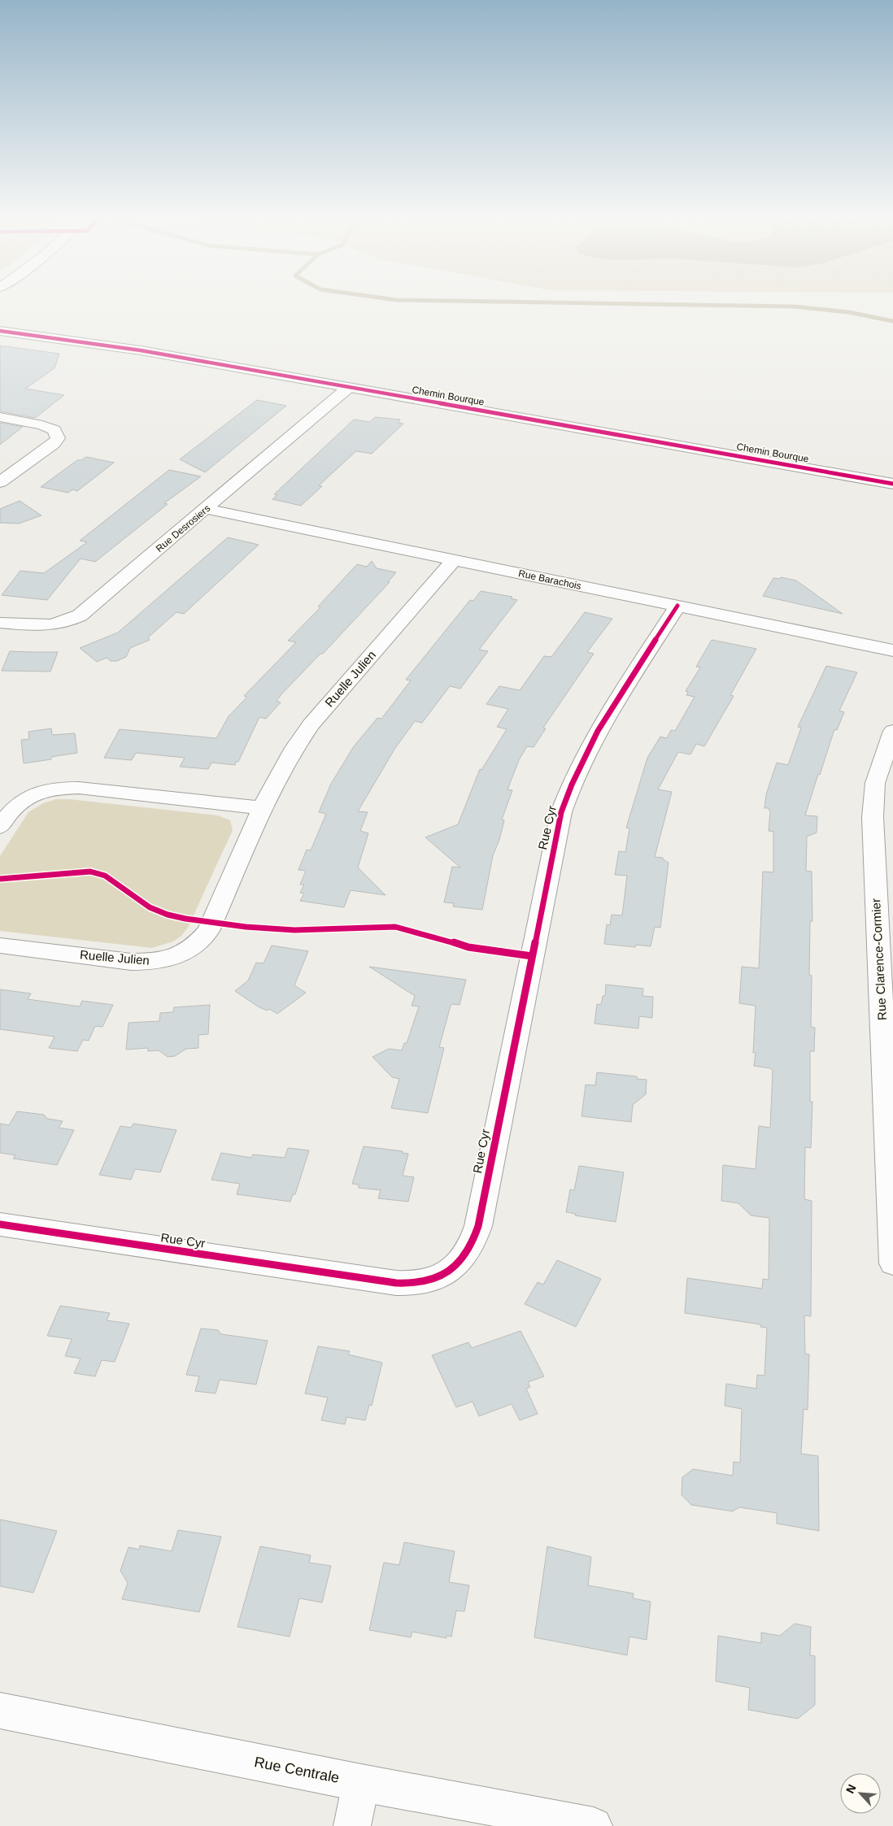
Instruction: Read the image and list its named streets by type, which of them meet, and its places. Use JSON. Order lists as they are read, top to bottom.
{
  "streets": {
    "street": [
      "Chemin Bourque",
      "Rue Desrosiers",
      "Rue Barachois",
      "Ruelle Julien",
      "Rue Cyr",
      "Rue Clarence-Cormier",
      "Rue Centrale"
    ]
  },
  "crossings": [
    ["Chemin Bourque", "Rue Desrosiers"],
    ["Rue Desrosiers", "Rue Barachois"],
    ["Rue Barachois", "Ruelle Julien"],
    ["Rue Barachois", "Rue Cyr"]
  ],
  "north": "top left"
}
